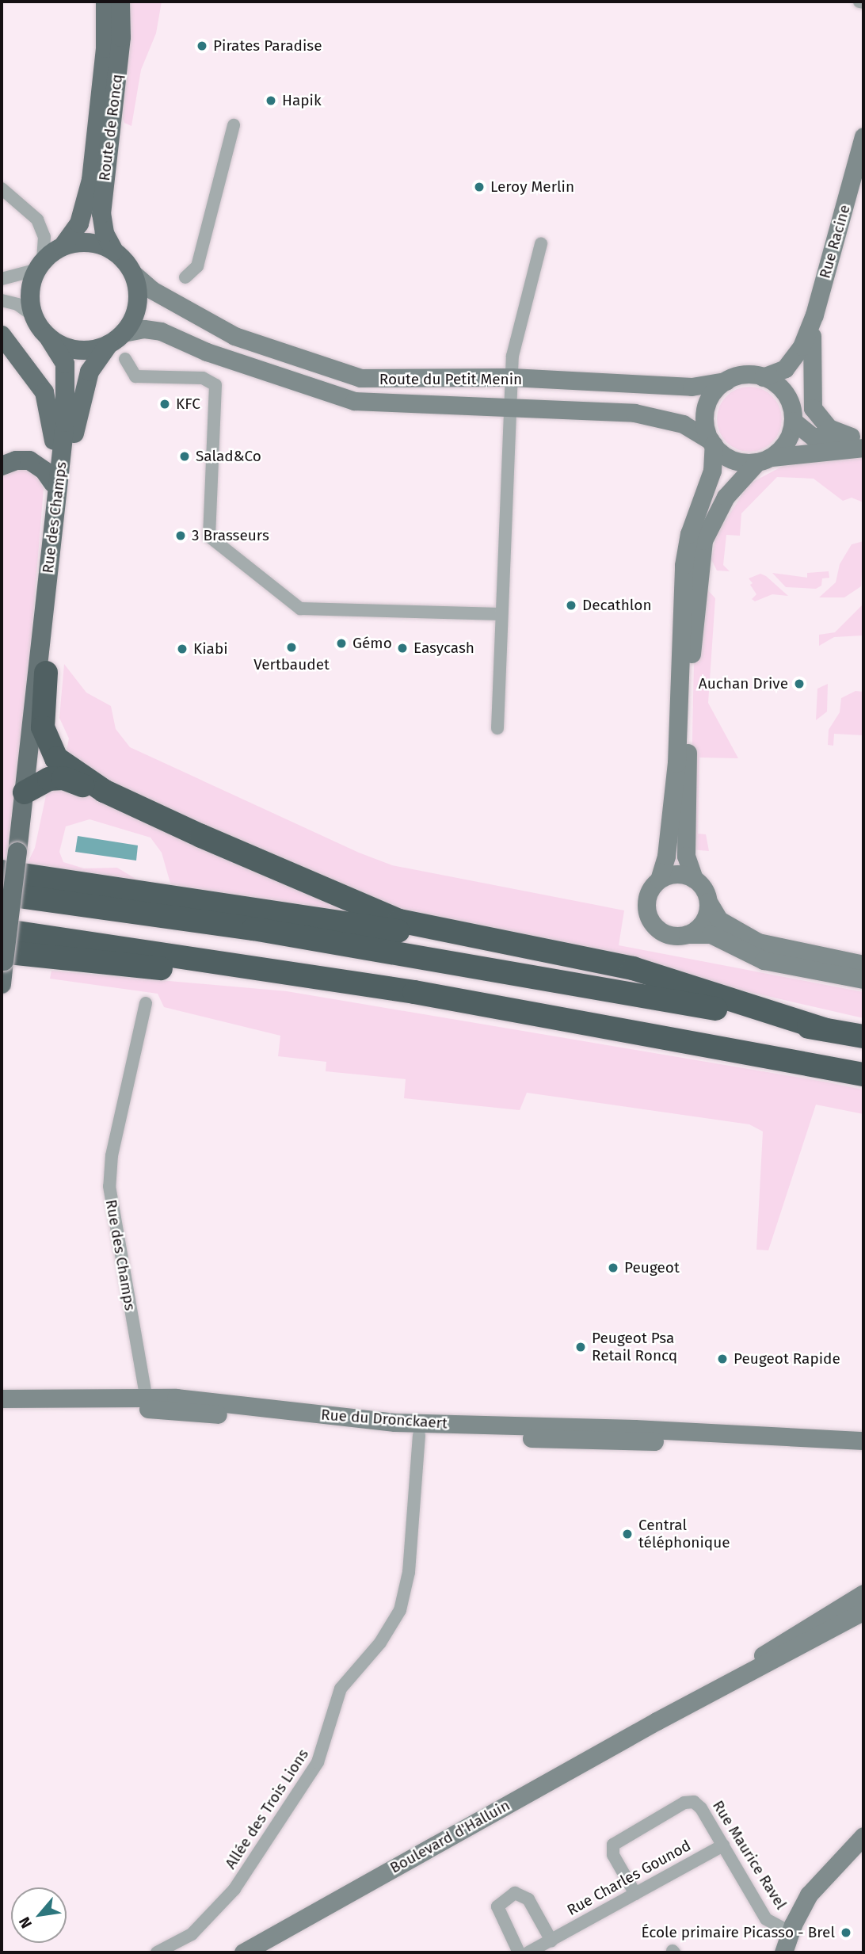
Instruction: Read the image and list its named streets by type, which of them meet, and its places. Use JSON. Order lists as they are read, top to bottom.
{
  "streets": {
    "main road": ["Route de Roncq", "Rue des Champs"],
    "street": [
      "Rue Racine",
      "Route du Petit Menin",
      "Rue du Dronckaert",
      "Allée des Trois Lions",
      "Boulevard d'Halluin",
      "Rue Maurice Ravel",
      "Rue Charles Gounod"
    ]
  },
  "crossings": [
    ["Route de Roncq", "Route du Petit Menin"],
    ["Route de Roncq", "Rue des Champs"],
    ["Rue Racine", "Route du Petit Menin"],
    ["Route du Petit Menin", "Rue des Champs"],
    ["Rue des Champs", "Rue du Dronckaert"],
    ["Rue du Dronckaert", "Allée des Trois Lions"],
    ["Rue Maurice Ravel", "Rue Charles Gounod"]
  ],
  "places": [
    "Pirates Paradise",
    "Hapik",
    "Leroy Merlin",
    "KFC",
    "Salad&Co",
    "3 Brasseurs",
    "Decathlon",
    "Gémo",
    "Vertbaudet",
    "Easycash",
    "Kiabi",
    "Auchan Drive",
    "Peugeot",
    "Peugeot Psa Retail Roncq",
    "Peugeot Rapide",
    "Central téléphonique",
    "École primaire Picasso - Brel"
  ],
  "north": "bottom left"
}
